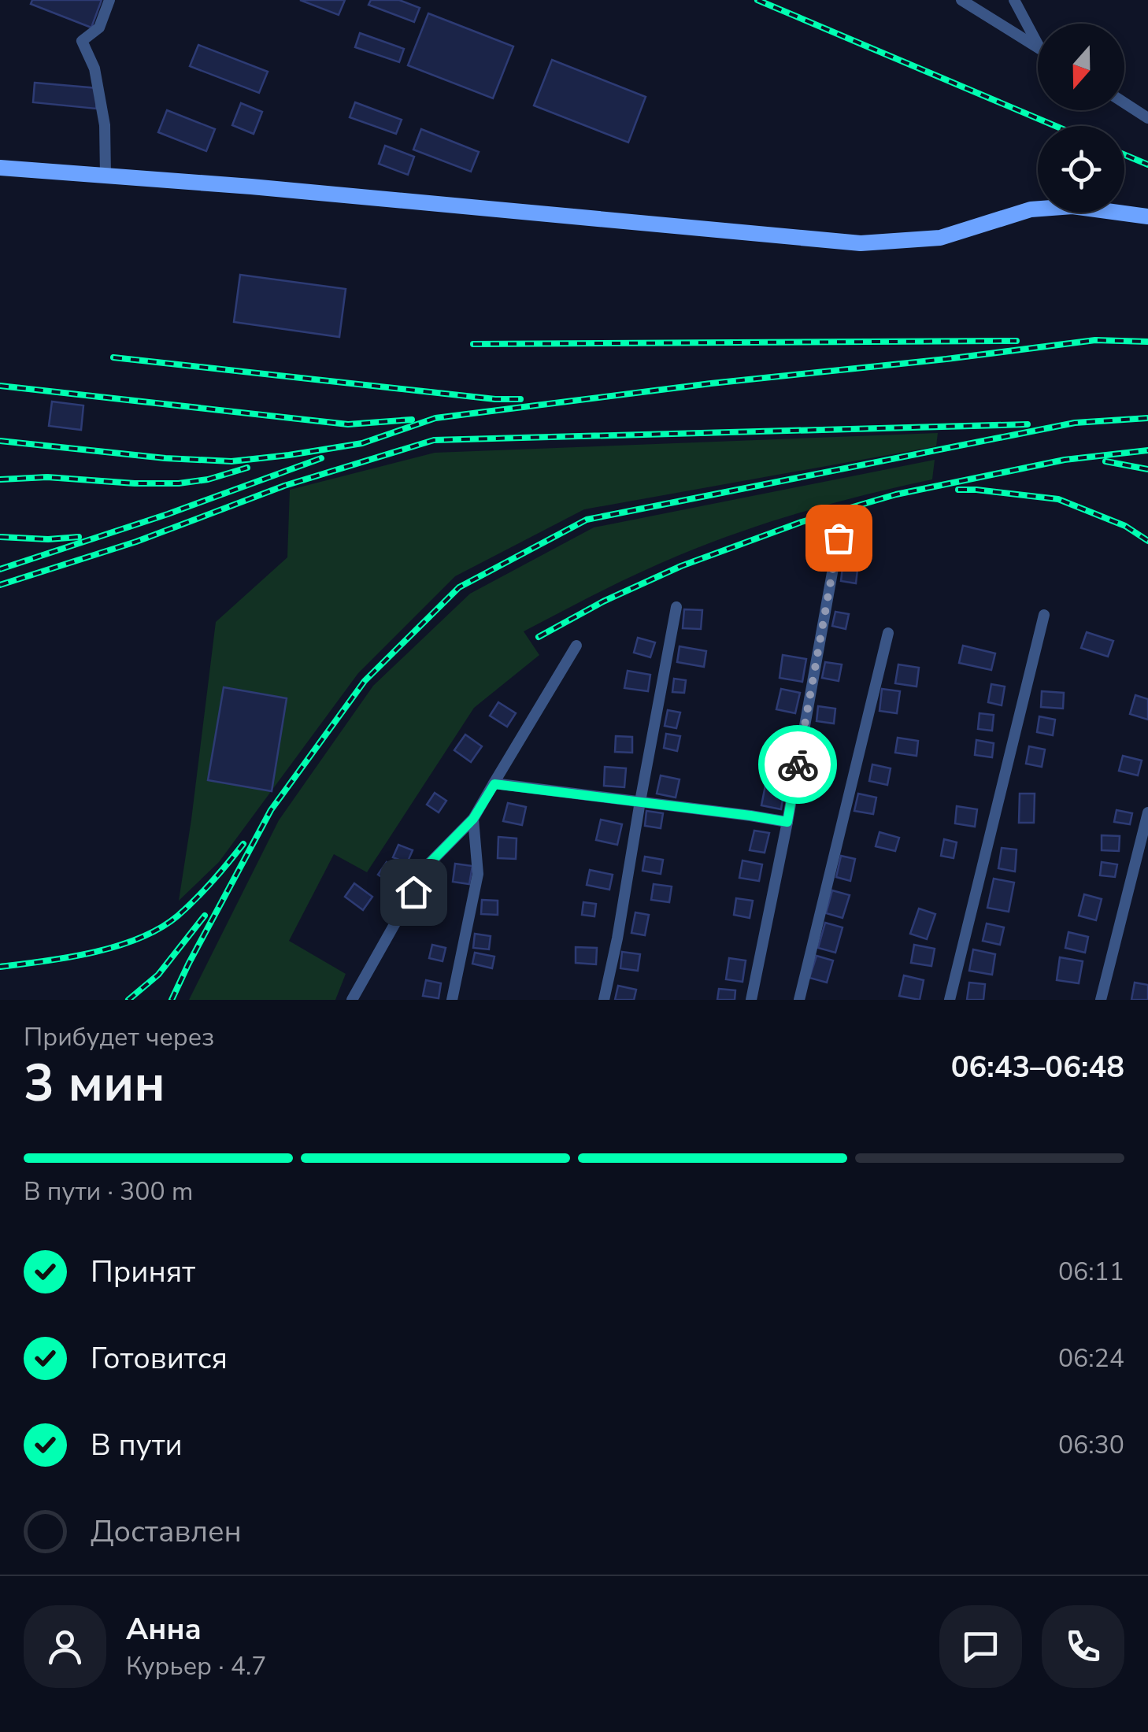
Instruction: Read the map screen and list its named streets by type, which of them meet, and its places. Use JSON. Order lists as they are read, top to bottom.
{
  "north": "bottom",
  "page": {
    "heading": ["3 мин", "Прибудет через", "06:43–06:48"],
    "panel": ["Анна", "Курьер · 4.7"],
    "bar": "В пути · 300 m",
    "list": [
      ["Принят", "06:11"],
      ["Готовится", "06:24"],
      ["В пути", "06:30"],
      "Доставлен"
    ]
  }
}
